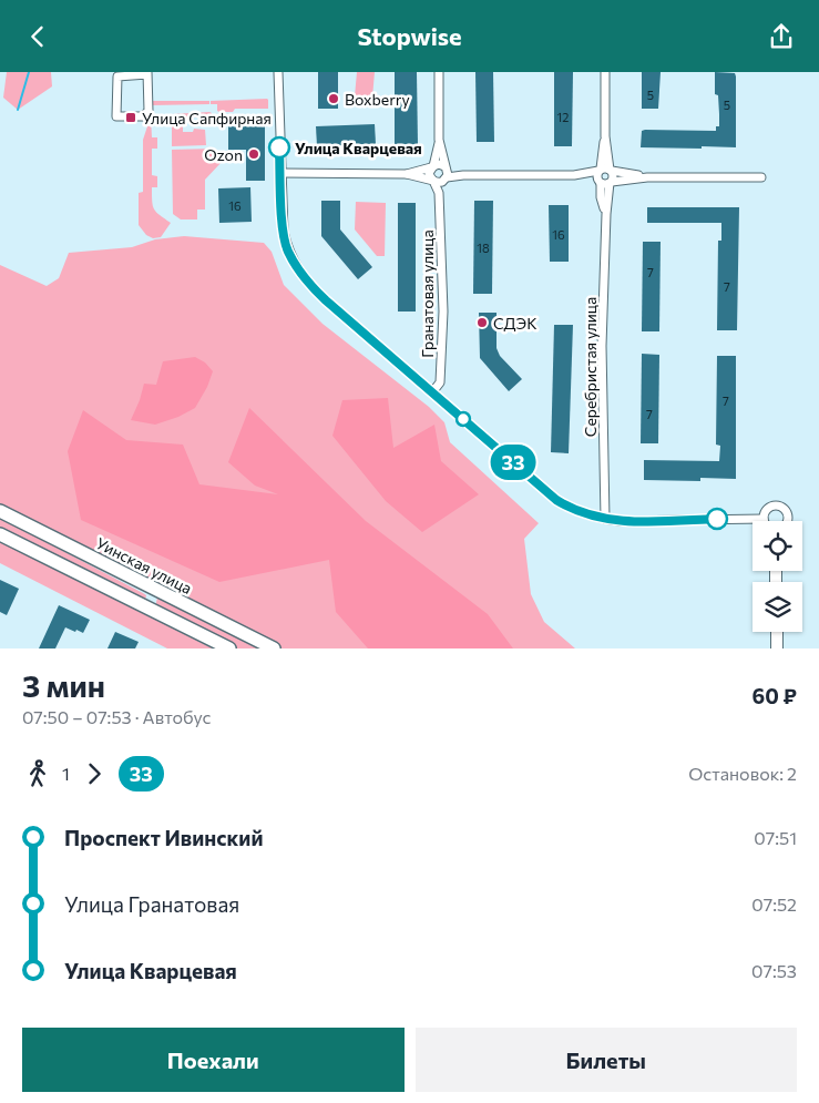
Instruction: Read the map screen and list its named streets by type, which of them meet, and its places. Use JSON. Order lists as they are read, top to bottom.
{
  "streets": {
    "main road": ["Уинская улица"],
    "street": ["Гранатовая улица", "Серебристая улица"]
  },
  "places": {
    "other": [
      "Boxberry",
      "Улица Кварцевая",
      "Ozon",
      "СДЭК"
    ],
    "transit": ["Улица Сапфирная"]
  },
  "lines": ["bus line 33"],
  "house_numbers": [
    "5",
    "5",
    "12",
    "16",
    "16",
    "18",
    "7",
    "7",
    "7",
    "7"
  ],
  "page": {
    "header": "Stopwise",
    "on_map": "33",
    "heading": ["3 мин", "07:50 – 07:53 · Автобус", "60 ₽"],
    "legs": ["1", "33", "Остановок: 2"],
    "list": [
      {
        "name": "Проспект Ивинский",
        "value": "07:51"
      },
      {
        "name": "Улица Гранатовая",
        "value": "07:52"
      },
      {
        "name": "Улица Кварцевая",
        "value": "07:53"
      }
    ],
    "buttons": ["Поехали", "Билеты"]
  }
}
